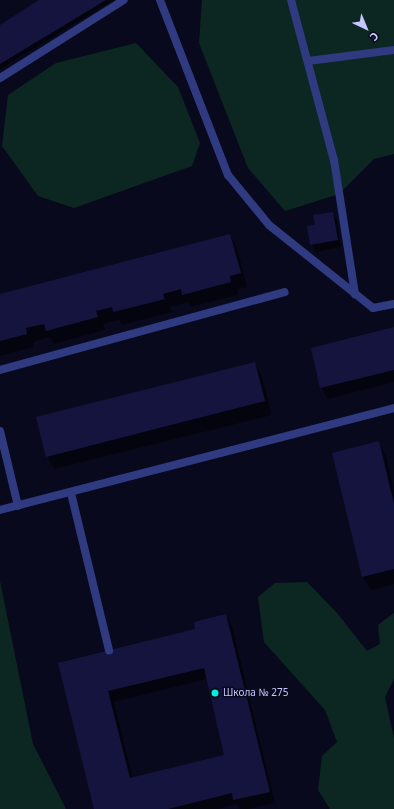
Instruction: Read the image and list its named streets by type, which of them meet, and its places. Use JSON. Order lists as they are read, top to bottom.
{
  "places": ["Школа № 275"],
  "north": "bottom right"
}
